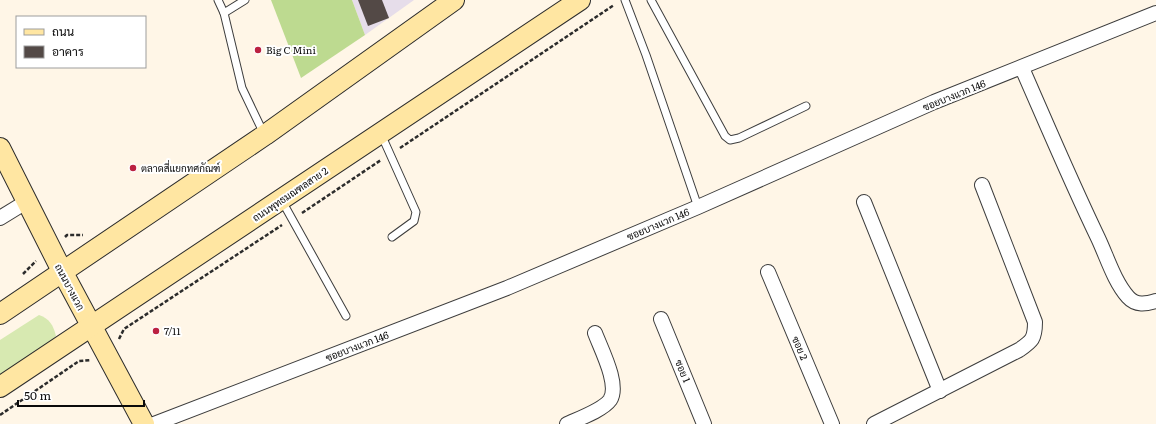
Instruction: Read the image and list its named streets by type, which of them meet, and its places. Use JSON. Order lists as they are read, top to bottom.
{
  "streets": {
    "main road": ["ถนนพุทธมณฑลสาย 2", "ถนนบางแวก"],
    "street": ["ซอยบางแวก 146", "ซอย 2", "ซอย 1"]
  },
  "crossings": [
    ["ถนนพุทธมณฑลสาย 2", "ถนนบางแวก"]
  ],
  "places": ["Big C Mini", "ตลาดสี่แยกทศกัณฑ์", "7/11"],
  "legend": ["ถนน", "อาคาร"],
  "scale_bar": "50 m"
}
